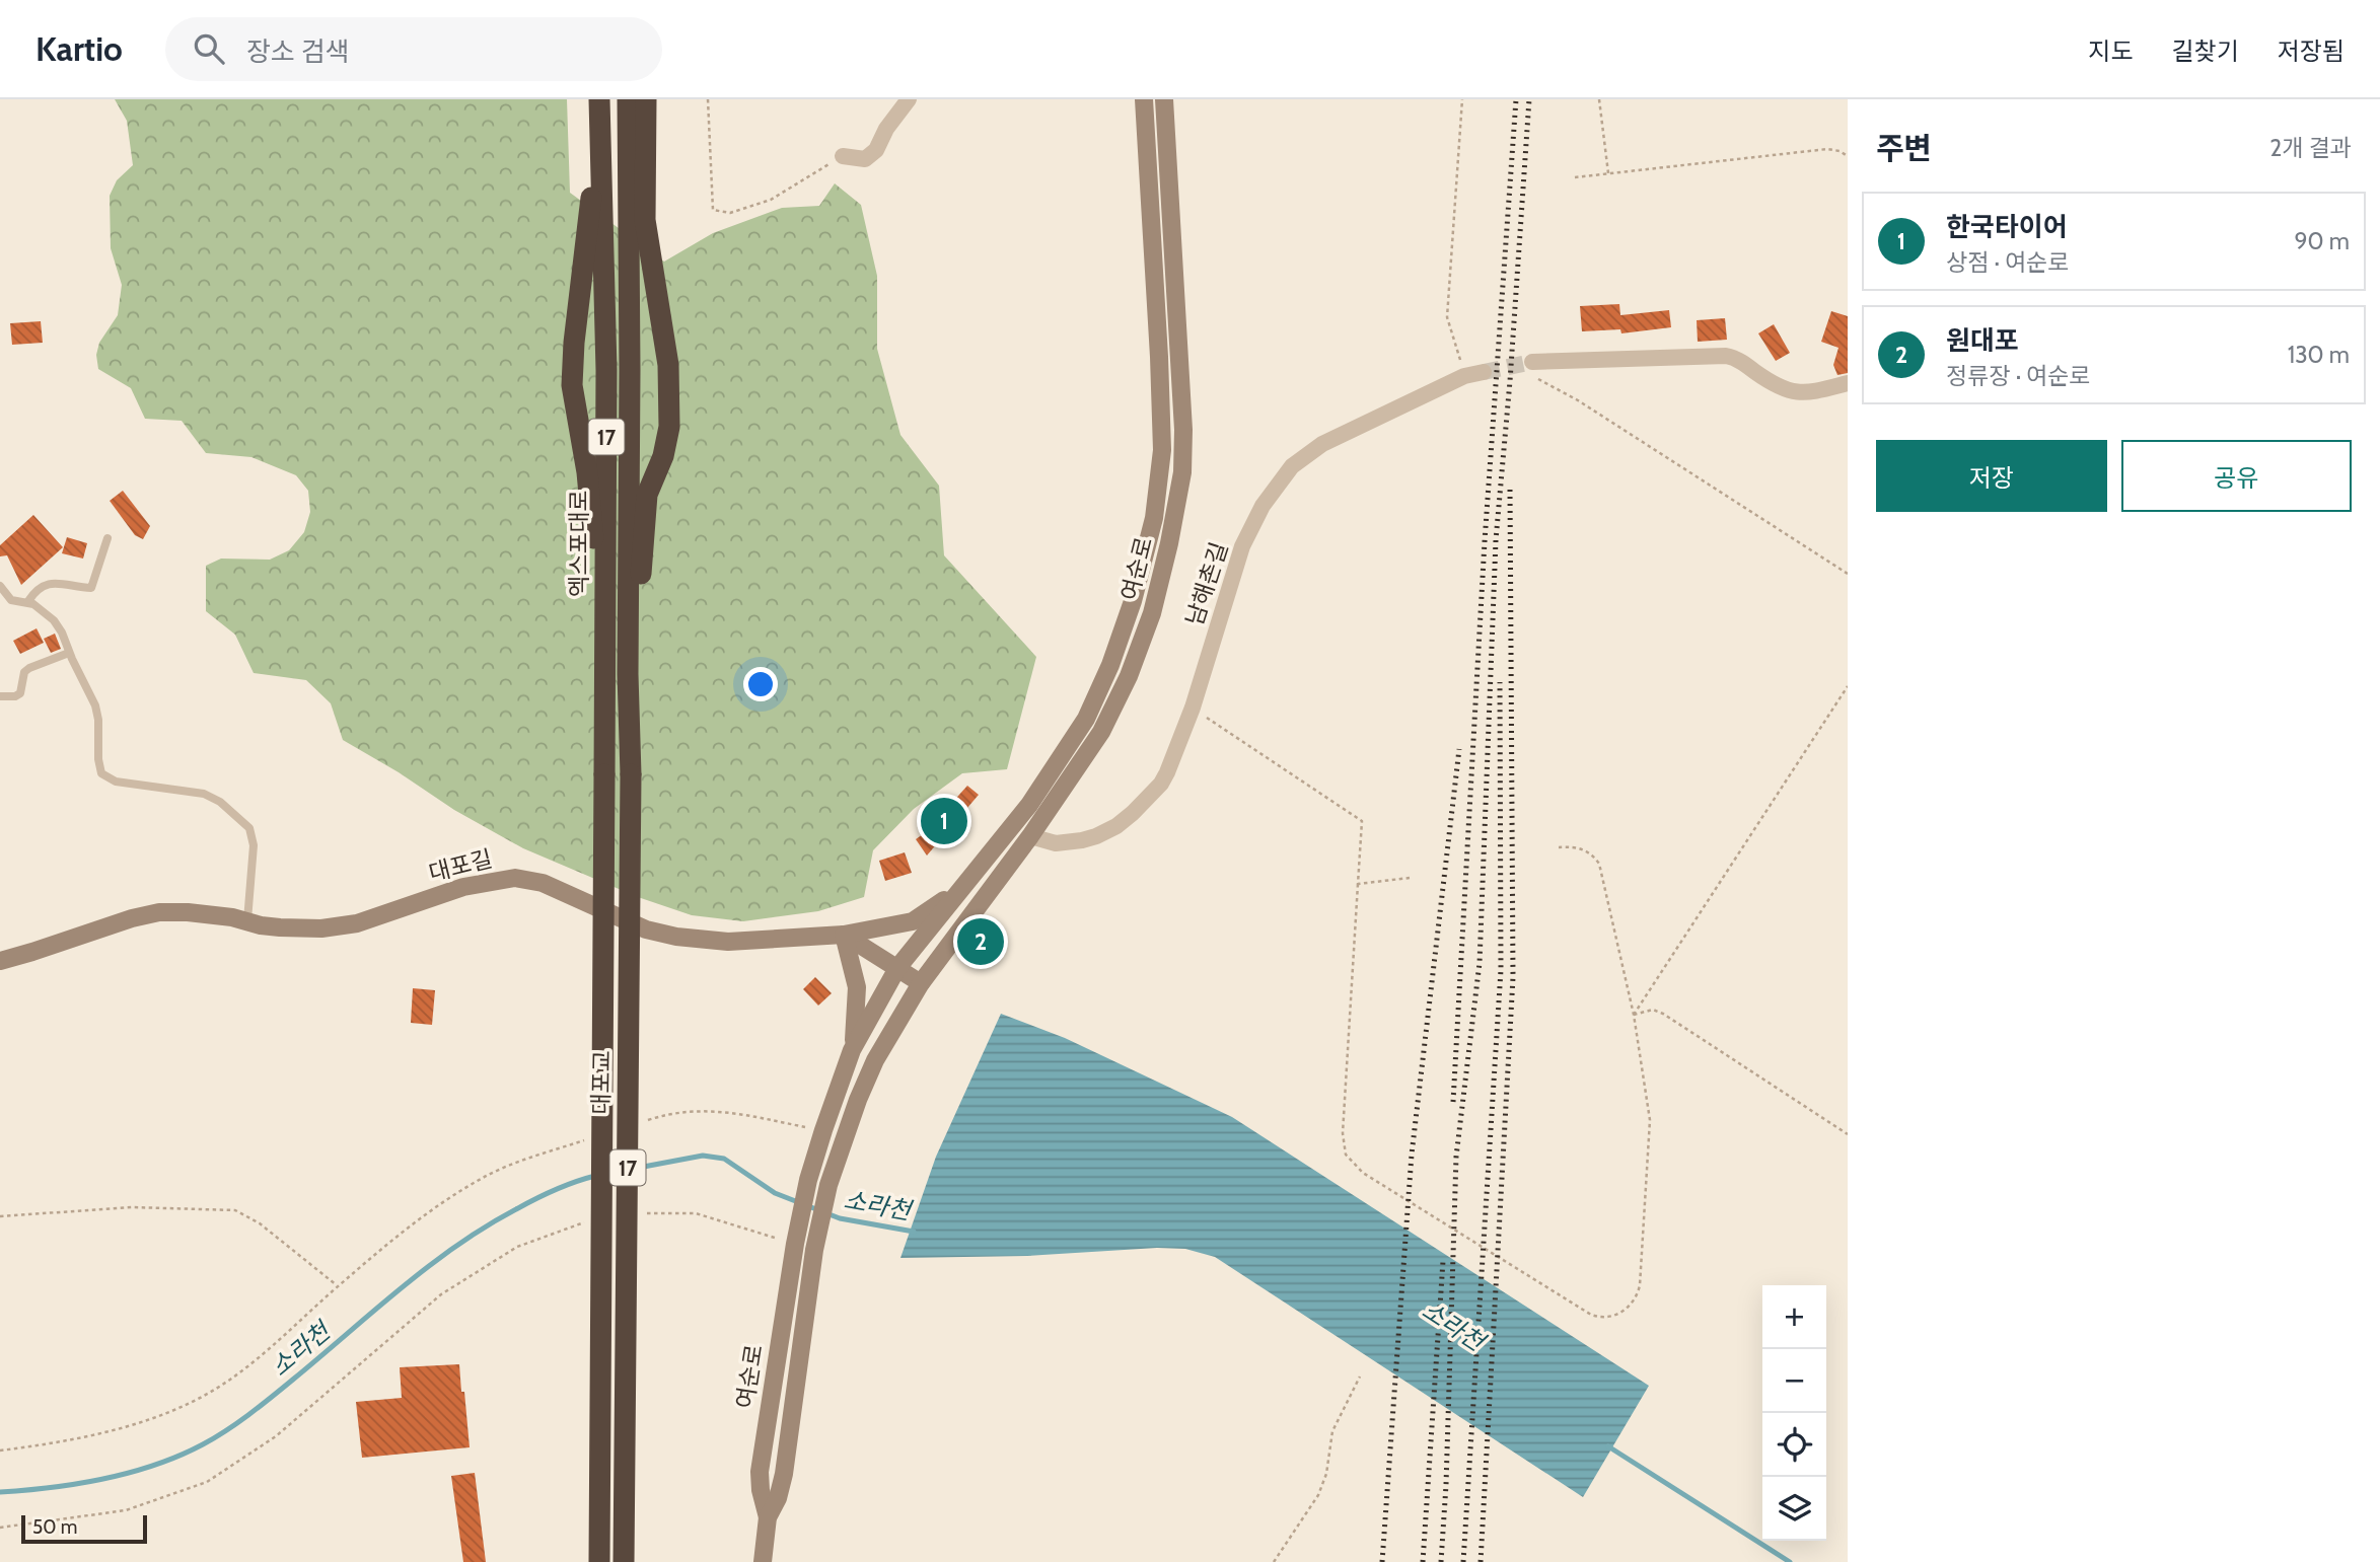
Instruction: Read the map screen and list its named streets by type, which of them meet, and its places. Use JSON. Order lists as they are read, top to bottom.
{
  "streets": {
    "highway": ["17", "엑스포대로", "대포교"],
    "street": ["여순로", "남해촌길", "대포길"]
  },
  "crossings": [
    ["17", "대포교"],
    ["엑스포대로", "대포교"],
    ["여순로", "남해촌길"],
    ["여순로", "대포길"]
  ],
  "water": ["소라천"],
  "scale_bar": "50 m",
  "page": {
    "header": "Kartio",
    "search": "장소 검색",
    "nav": ["지도", "길찾기", "저장됨"],
    "heading": ["주변", "2개 결과"],
    "list": [
      {
        "mark": "1",
        "name": "한국타이어",
        "note": "상점 · 여순로",
        "value": "90 m"
      },
      {
        "mark": "2",
        "name": "원대포",
        "note": "정류장 · 여순로",
        "value": "130 m"
      }
    ],
    "buttons": ["저장", "공유"],
    "pins": ["1", "2"],
    "map_buttons": ["+", "−"],
    "scale": "50 m"
  }
}
